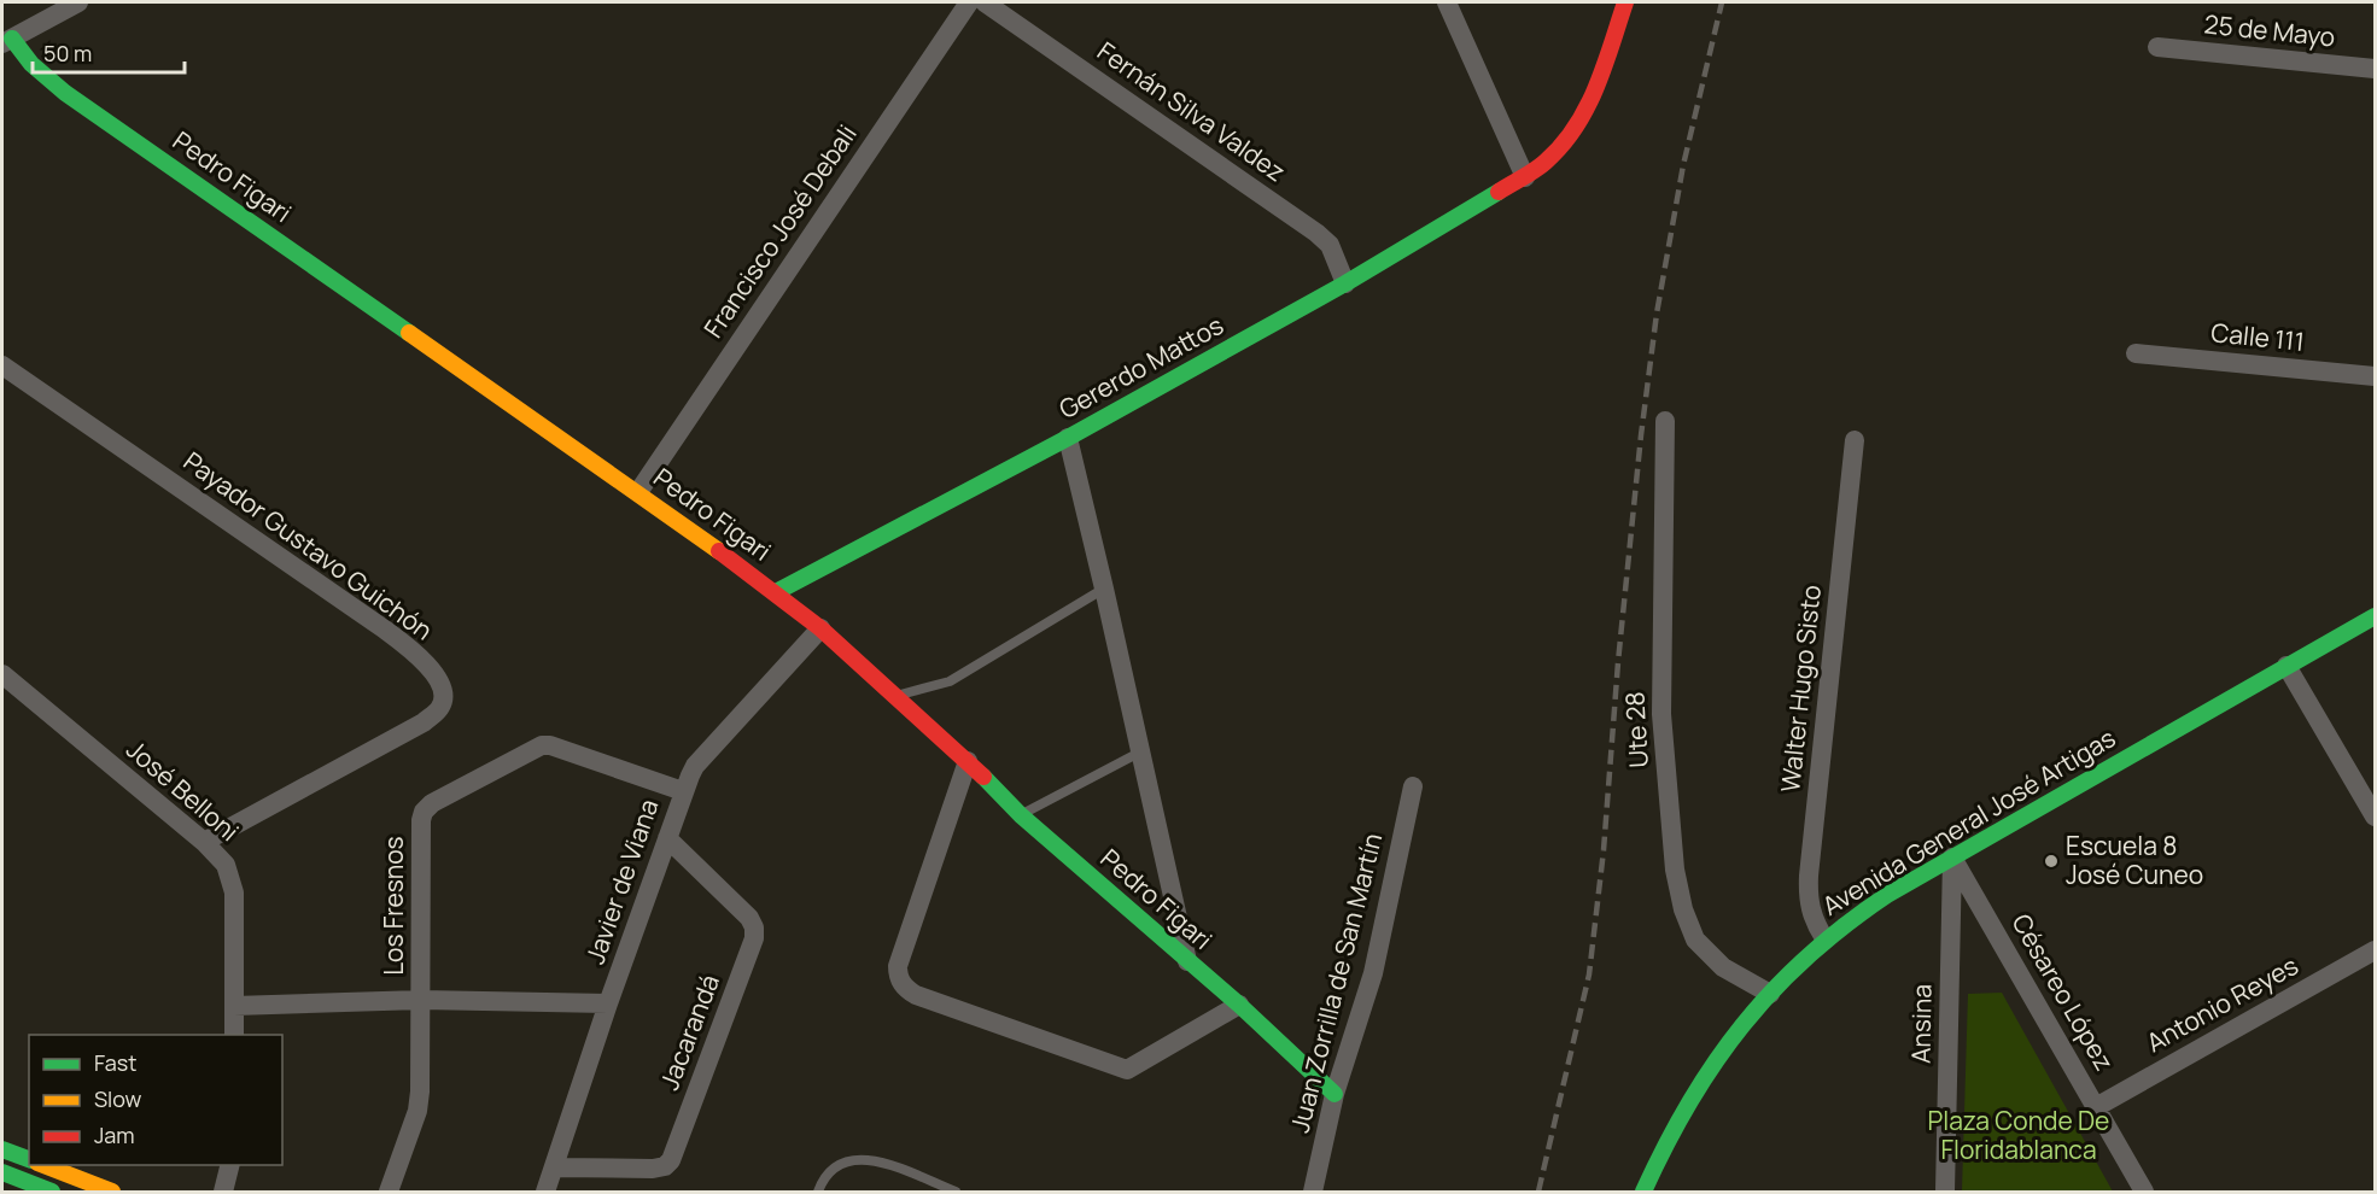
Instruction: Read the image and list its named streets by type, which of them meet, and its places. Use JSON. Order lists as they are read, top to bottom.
{
  "streets": {
    "street": [
      "25 de Mayo",
      "Fernán Silva Valdez",
      "Pedro Figari",
      "Francisco José Debali",
      "Calle 111",
      "Gererdo Mattos",
      "Payador Gustavo Guichón",
      "Walter Hugo Sisto",
      "Ute 28",
      "José Belloni",
      "Avenida General José Artigas",
      "Javier de Viana",
      "Los Fresnos",
      "Juan Zorrilla de San Martín",
      "Césareo López",
      "Antonio Reyes",
      "Ansina",
      "Jacarandá"
    ]
  },
  "crossings": [
    ["Fernán Silva Valdez", "Gererdo Mattos"],
    ["Pedro Figari", "Francisco José Debali"],
    ["Pedro Figari", "Gererdo Mattos"],
    ["Pedro Figari", "Javier de Viana"],
    ["Pedro Figari", "Juan Zorrilla de San Martín"],
    ["Payador Gustavo Guichón", "José Belloni"],
    ["Walter Hugo Sisto", "Avenida General José Artigas"],
    ["Ute 28", "Avenida General José Artigas"],
    ["Avenida General José Artigas", "Césareo López"],
    ["Avenida General José Artigas", "Ansina"],
    ["Javier de Viana", "Los Fresnos"],
    ["Javier de Viana", "Jacarandá"],
    ["Césareo López", "Antonio Reyes"],
    ["Césareo López", "Ansina"]
  ],
  "parks": ["Plaza Conde De Floridablanca"],
  "places": ["Escuela 8 José Cuneo"],
  "legend": ["Fast", "Slow", "Jam"],
  "scale_bar": "50 m"
}
